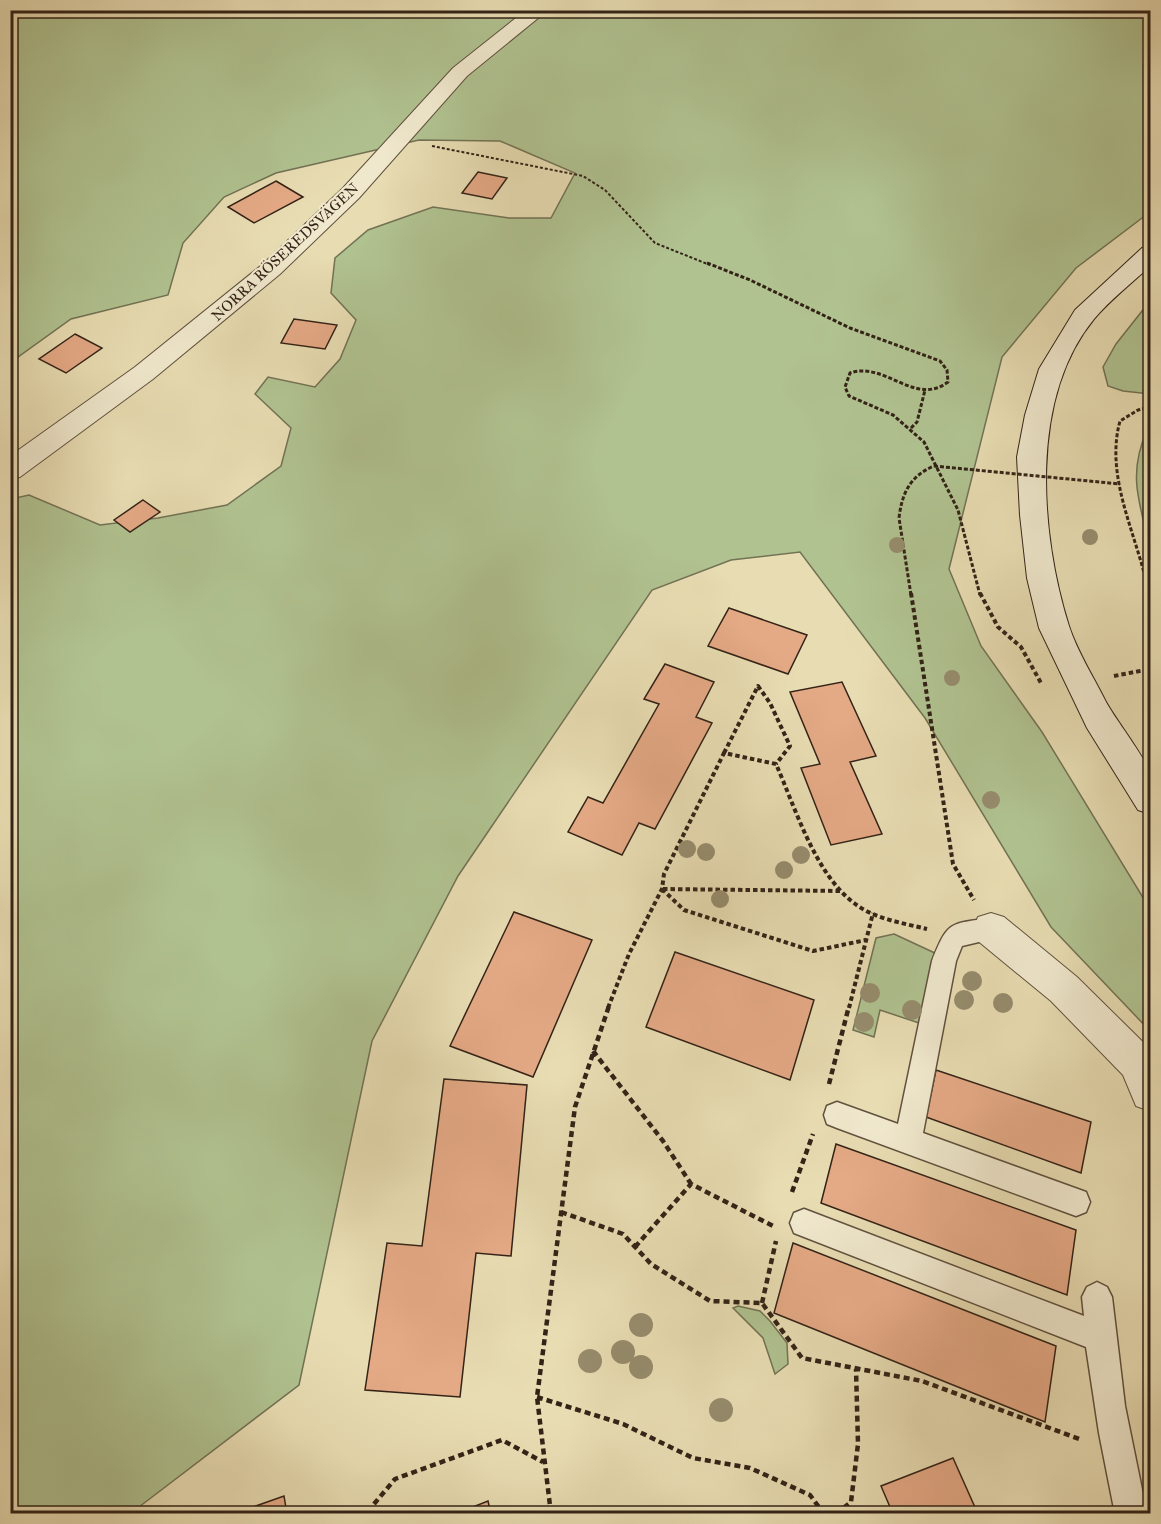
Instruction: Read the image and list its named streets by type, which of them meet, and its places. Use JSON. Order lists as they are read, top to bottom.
{
  "streets": {
    "street": ["NORRA RÖSEREDSVÄGEN"]
  }
}
